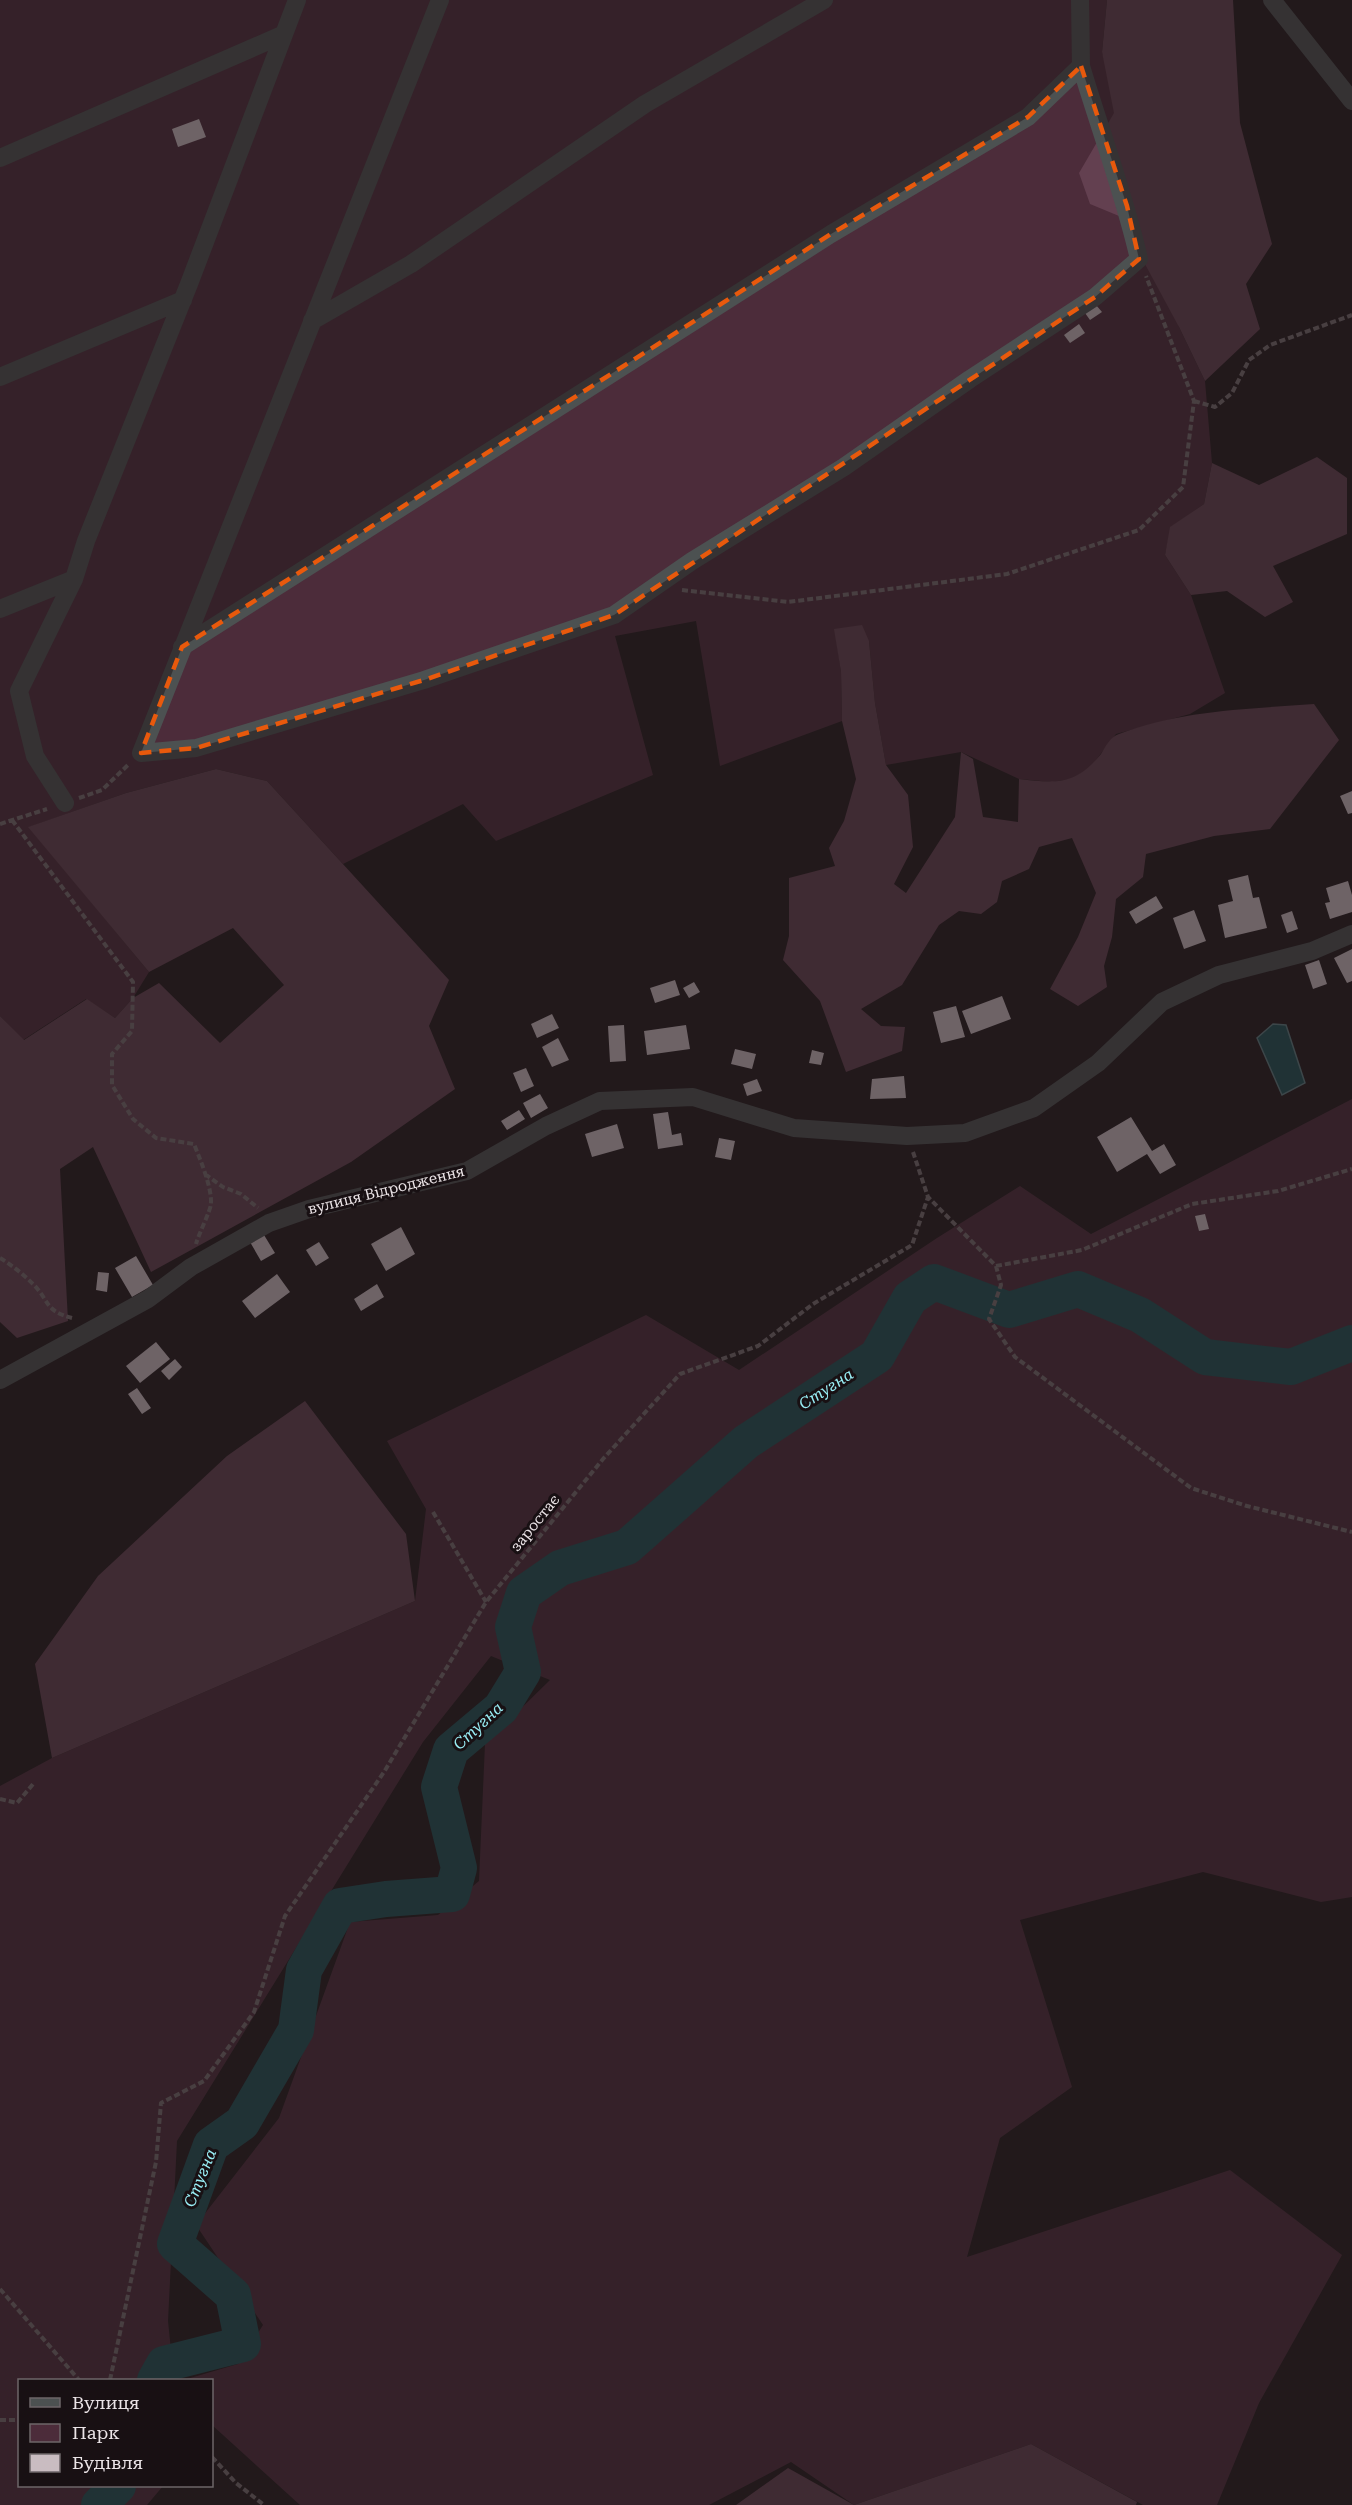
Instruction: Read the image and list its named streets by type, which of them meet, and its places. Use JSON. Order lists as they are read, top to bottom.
{
  "streets": {
    "street": ["вулиця Відродження"],
    "path": ["заростає"]
  },
  "water": ["Стугна"],
  "legend": ["Вулиця", "Парк", "Будівля"]
}
